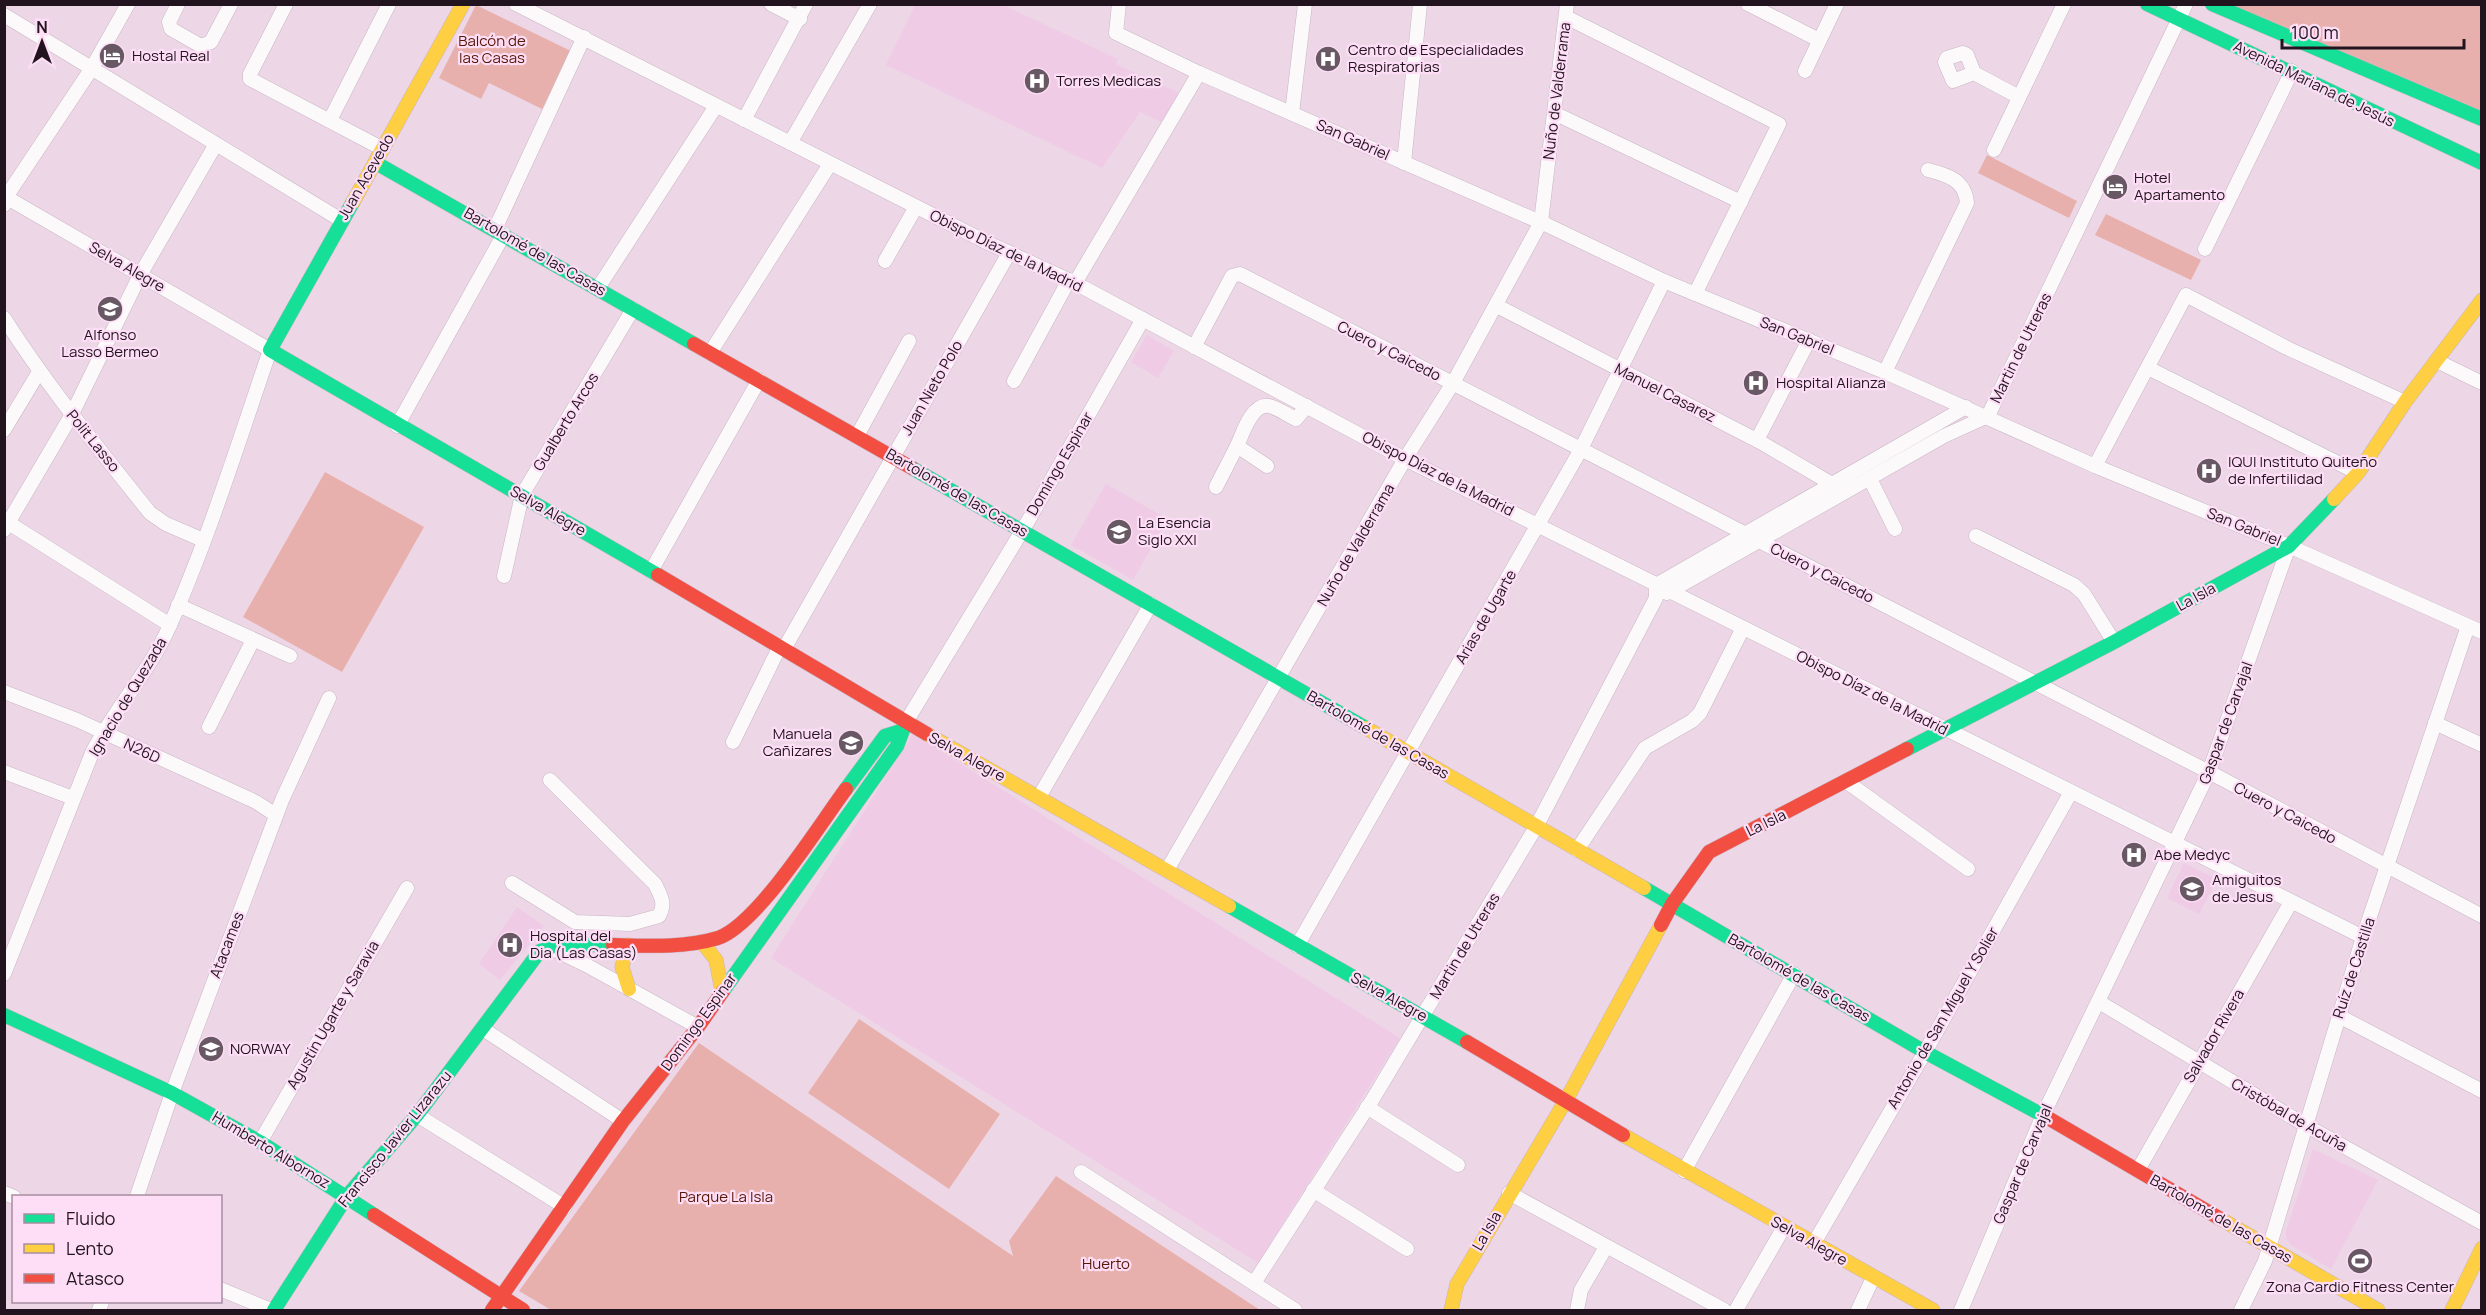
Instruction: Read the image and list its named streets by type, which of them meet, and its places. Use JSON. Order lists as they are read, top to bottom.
{
  "streets": {
    "street": [
      "Avenida Mariana de Jesús",
      "Nuño de Valderrama",
      "San Gabriel",
      "Juan Acevedo",
      "Obispo Díaz de la Madrid",
      "Bartolomé de las Casas",
      "Selva Alegre",
      "Martin de Utreras",
      "Cuero y Caicedo",
      "Juan Nieto Polo",
      "Manuel Casarez",
      "Gualberto Arcos",
      "Polit Lasso",
      "Domingo Espinar",
      "La Isla",
      "Arias de Ugarte",
      "Ignacio de Quezada",
      "Gaspar de Carvajal",
      "N26D",
      "Atacames",
      "Ruíz de Castilla",
      "Agustin Ugarte y Saravia",
      "Antonio de San Miguel Y Solier",
      "Salvador Rivera",
      "Cristóbal de Acuña",
      "Francisco Javier Lizarazu",
      "Humberto Albornoz"
    ]
  },
  "crossings": [
    ["Avenida Mariana de Jesús", "Martin de Utreras"],
    ["Nuño de Valderrama", "San Gabriel"],
    ["Nuño de Valderrama", "Obispo Díaz de la Madrid"],
    ["Nuño de Valderrama", "Bartolomé de las Casas"],
    ["Nuño de Valderrama", "Selva Alegre"],
    ["Nuño de Valderrama", "Cuero y Caicedo"],
    ["Nuño de Valderrama", "Manuel Casarez"],
    ["San Gabriel", "Martin de Utreras"],
    ["San Gabriel", "La Isla"],
    ["San Gabriel", "Arias de Ugarte"],
    ["San Gabriel", "Gaspar de Carvajal"],
    ["San Gabriel", "Ruíz de Castilla"],
    ["Juan Acevedo", "Bartolomé de las Casas"],
    ["Juan Acevedo", "Selva Alegre"],
    ["Juan Acevedo", "Ignacio de Quezada"],
    ["Obispo Díaz de la Madrid", "Martin de Utreras"],
    ["Obispo Díaz de la Madrid", "Cuero y Caicedo"],
    ["Obispo Díaz de la Madrid", "Juan Nieto Polo"],
    ["Obispo Díaz de la Madrid", "Domingo Espinar"],
    ["Obispo Díaz de la Madrid", "La Isla"],
    ["Obispo Díaz de la Madrid", "Arias de Ugarte"],
    ["Obispo Díaz de la Madrid", "Gaspar de Carvajal"],
    ["Obispo Díaz de la Madrid", "Ruíz de Castilla"],
    ["Obispo Díaz de la Madrid", "Antonio de San Miguel Y Solier"],
    ["Obispo Díaz de la Madrid", "Salvador Rivera"],
    ["Bartolomé de las Casas", "Martin de Utreras"],
    ["Bartolomé de las Casas", "Juan Nieto Polo"],
    ["Bartolomé de las Casas", "Gualberto Arcos"],
    ["Bartolomé de las Casas", "Domingo Espinar"],
    ["Bartolomé de las Casas", "La Isla"],
    ["Bartolomé de las Casas", "Arias de Ugarte"],
    ["Bartolomé de las Casas", "Gaspar de Carvajal"],
    ["Bartolomé de las Casas", "Ruíz de Castilla"],
    ["Bartolomé de las Casas", "Antonio de San Miguel Y Solier"],
    ["Bartolomé de las Casas", "Salvador Rivera"],
    ["Selva Alegre", "Martin de Utreras"],
    ["Selva Alegre", "Juan Nieto Polo"],
    ["Selva Alegre", "Gualberto Arcos"],
    ["Selva Alegre", "Domingo Espinar"],
    ["Selva Alegre", "La Isla"],
    ["Selva Alegre", "Arias de Ugarte"],
    ["Selva Alegre", "Ignacio de Quezada"],
    ["Selva Alegre", "Antonio de San Miguel Y Solier"],
    ["Martin de Utreras", "Cuero y Caicedo"],
    ["Martin de Utreras", "Manuel Casarez"],
    ["Cuero y Caicedo", "La Isla"],
    ["Cuero y Caicedo", "Arias de Ugarte"],
    ["Cuero y Caicedo", "Gaspar de Carvajal"],
    ["Cuero y Caicedo", "Ruíz de Castilla"],
    ["Manuel Casarez", "Arias de Ugarte"],
    ["Polit Lasso", "Ignacio de Quezada"],
    ["Domingo Espinar", "Francisco Javier Lizarazu"],
    ["Domingo Espinar", "Humberto Albornoz"],
    ["La Isla", "Gaspar de Carvajal"],
    ["Ignacio de Quezada", "N26D"],
    ["Gaspar de Carvajal", "Cristóbal de Acuña"],
    ["N26D", "Atacames"],
    ["Atacames", "Humberto Albornoz"],
    ["Ruíz de Castilla", "Cristóbal de Acuña"],
    ["Agustin Ugarte y Saravia", "Humberto Albornoz"],
    ["Salvador Rivera", "Cristóbal de Acuña"],
    ["Francisco Javier Lizarazu", "Humberto Albornoz"]
  ],
  "parks": ["Balcón de las Casas", "Parque La Isla", "Huerto"],
  "places": {
    "hotel": ["Hostal Real", "Hotel Apartamento"],
    "hospital": [
      "Centro de Especialidades Respiratorias",
      "Torres Medicas",
      "Hospital Alianza",
      "IQUI Instituto Quiteño de Infertilidad",
      "Abe Medyc",
      "Hospital del Dia (Las Casas)"
    ],
    "school or university": [
      "Alfonso Lasso Bermeo",
      "La Esencia Siglo XXI",
      "Manuela Cañizares",
      "Amiguitos de Jesus",
      "NORWAY"
    ],
    "sports": ["Zona Cardio Fitness Center"]
  },
  "legend": ["Fluido", "Lento", "Atasco"],
  "scale_bar": "100 m",
  "north": "top"
}
